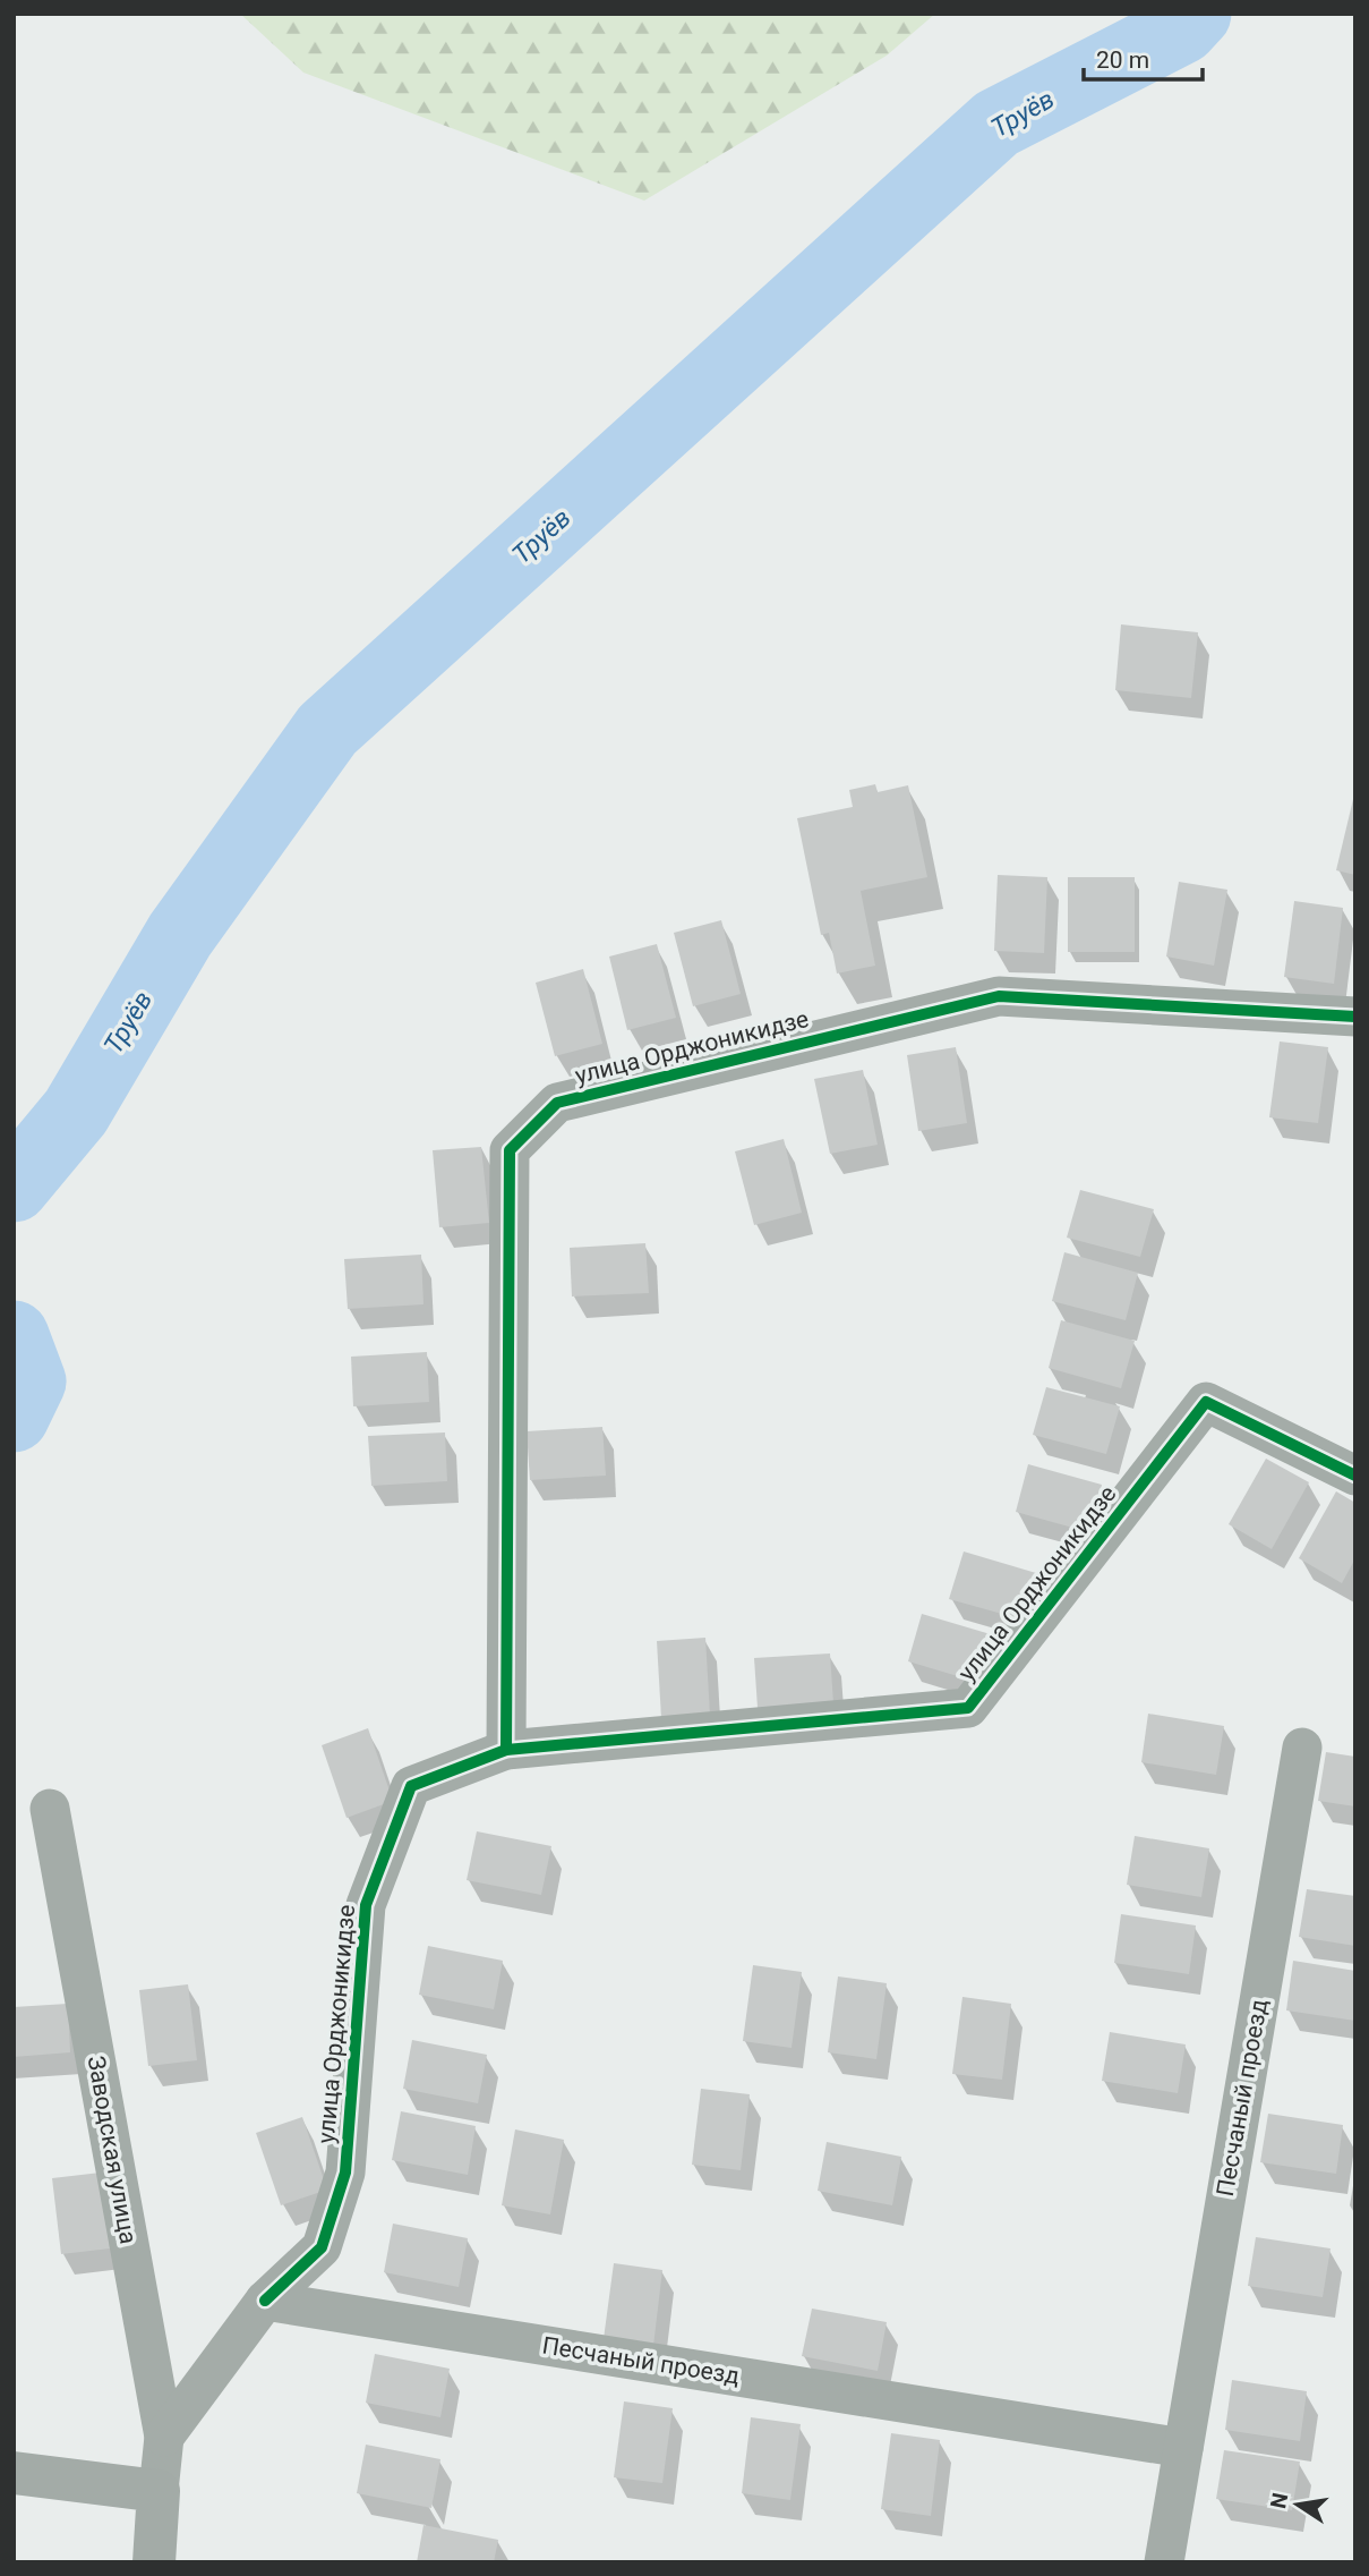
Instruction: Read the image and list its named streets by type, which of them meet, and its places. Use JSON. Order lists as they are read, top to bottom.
{
  "streets": {
    "street": ["улица Орджоникидзе", "Песчаный проезд", "Заводская улица"]
  },
  "crossings": [
    ["улица Орджоникидзе", "Песчаный проезд"]
  ],
  "water": ["Труёв"],
  "scale_bar": "20 m",
  "north": "left"
}
